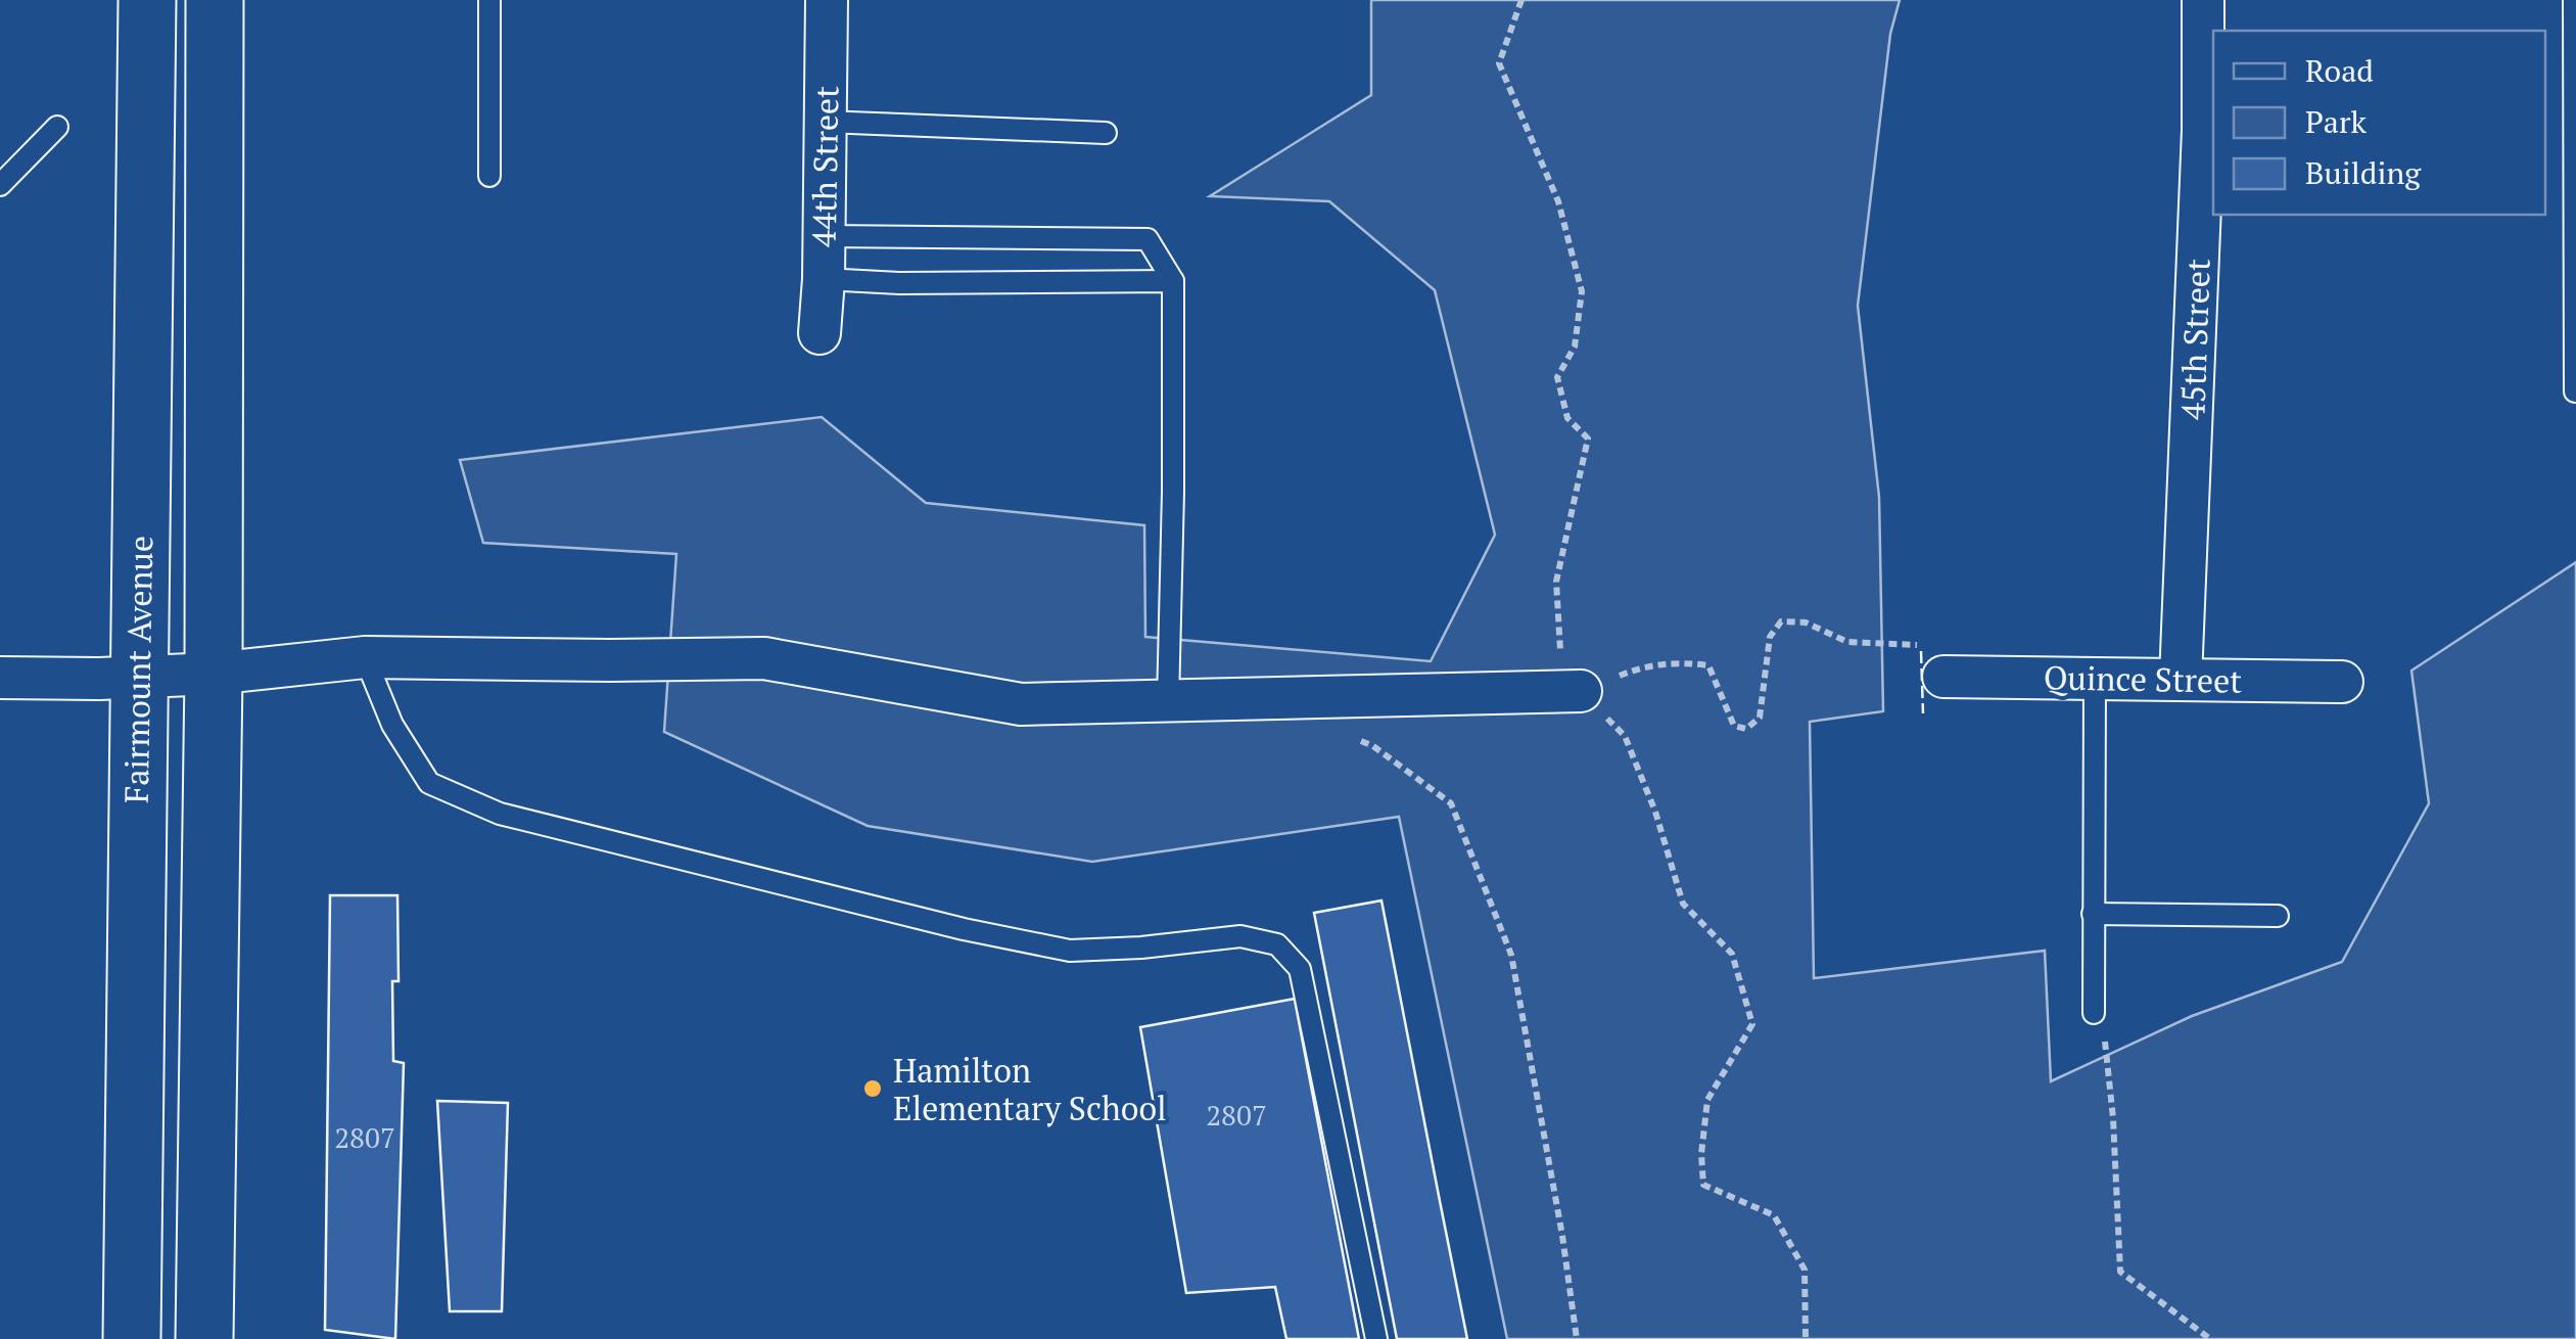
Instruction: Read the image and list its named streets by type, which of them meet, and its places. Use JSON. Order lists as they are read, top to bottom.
{
  "streets": {
    "main road": ["Fairmount Avenue"],
    "street": ["44th Street", "45th Street", "Quince Street"]
  },
  "crossings": [
    ["45th Street", "Quince Street"]
  ],
  "places": ["Hamilton Elementary School"],
  "house_numbers": ["2807", "2807"],
  "legend": ["Road", "Park", "Building"]
}
